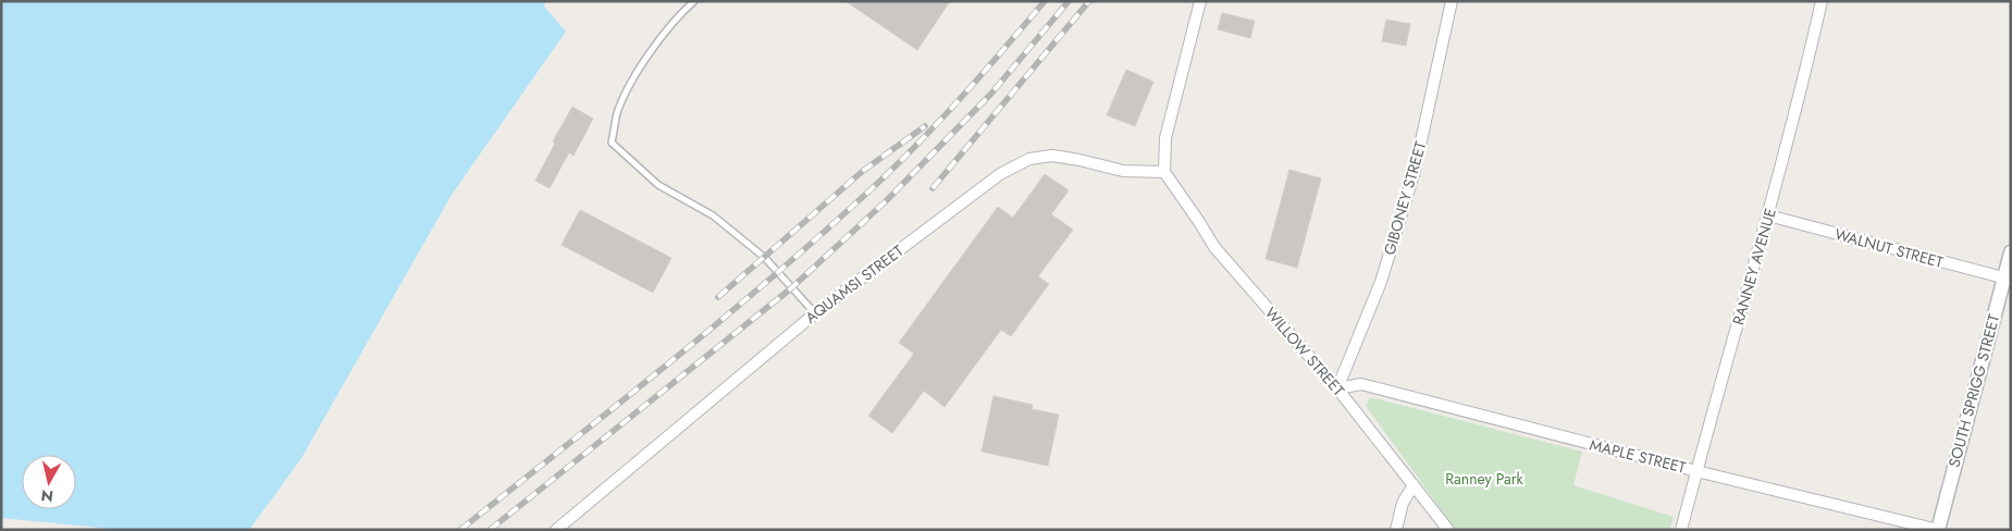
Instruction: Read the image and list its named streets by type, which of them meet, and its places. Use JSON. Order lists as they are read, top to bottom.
{
  "streets": {
    "street": [
      "GIBONEY STREET",
      "WALNUT STREET",
      "RANNEY AVENUE",
      "AQUAMSI STREET",
      "WILLOW STREET",
      "SOUTH SPRIGG STREET",
      "MAPLE STREET"
    ]
  },
  "crossings": [
    ["GIBONEY STREET", "WILLOW STREET"],
    ["GIBONEY STREET", "MAPLE STREET"],
    ["WALNUT STREET", "RANNEY AVENUE"],
    ["WALNUT STREET", "SOUTH SPRIGG STREET"],
    ["RANNEY AVENUE", "MAPLE STREET"],
    ["AQUAMSI STREET", "WILLOW STREET"],
    ["WILLOW STREET", "MAPLE STREET"],
    ["SOUTH SPRIGG STREET", "MAPLE STREET"]
  ],
  "parks": ["Ranney Park"],
  "north": "bottom"
}
